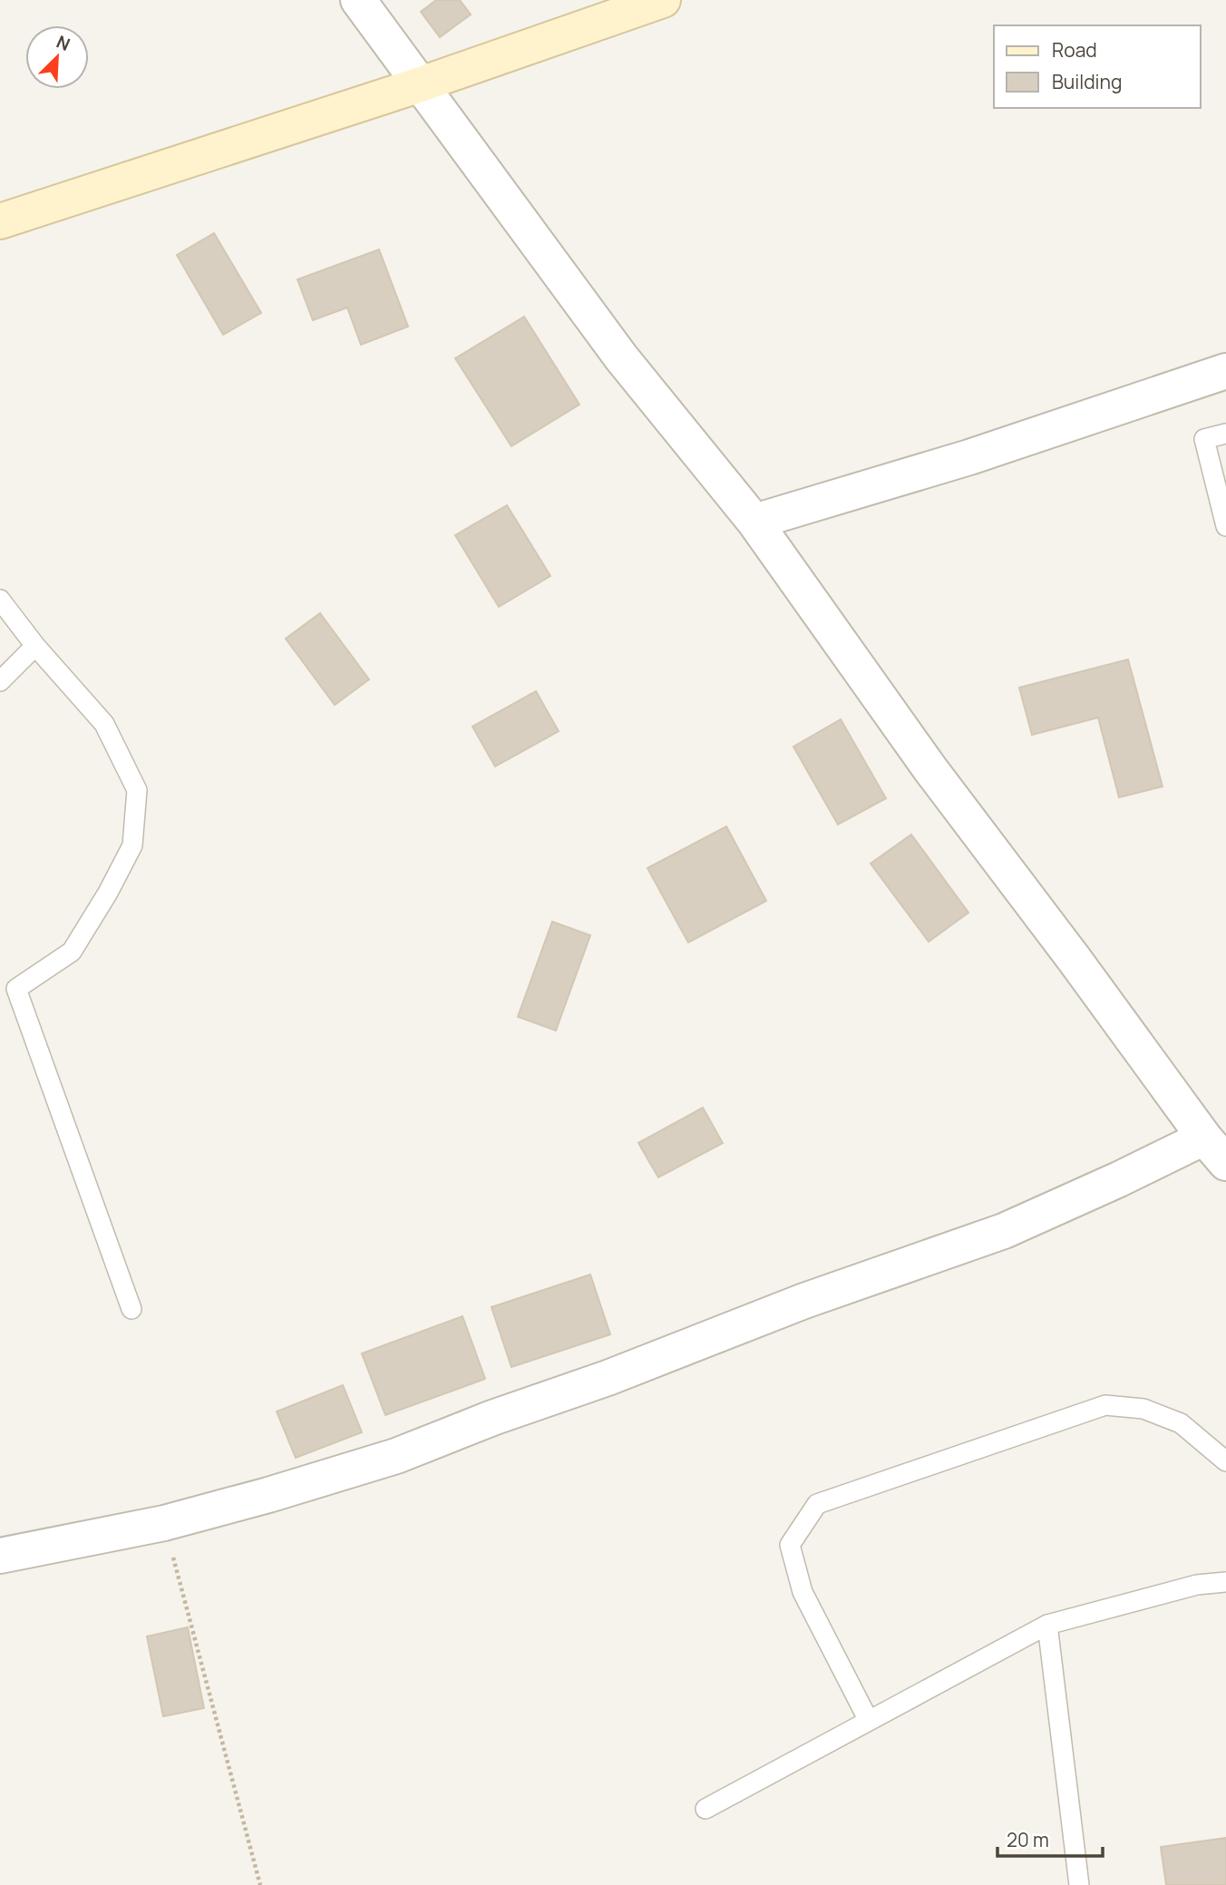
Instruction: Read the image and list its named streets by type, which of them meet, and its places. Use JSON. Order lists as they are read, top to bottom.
{
  "legend": ["Road", "Building"],
  "scale_bar": "20 m",
  "north": "top right"
}
